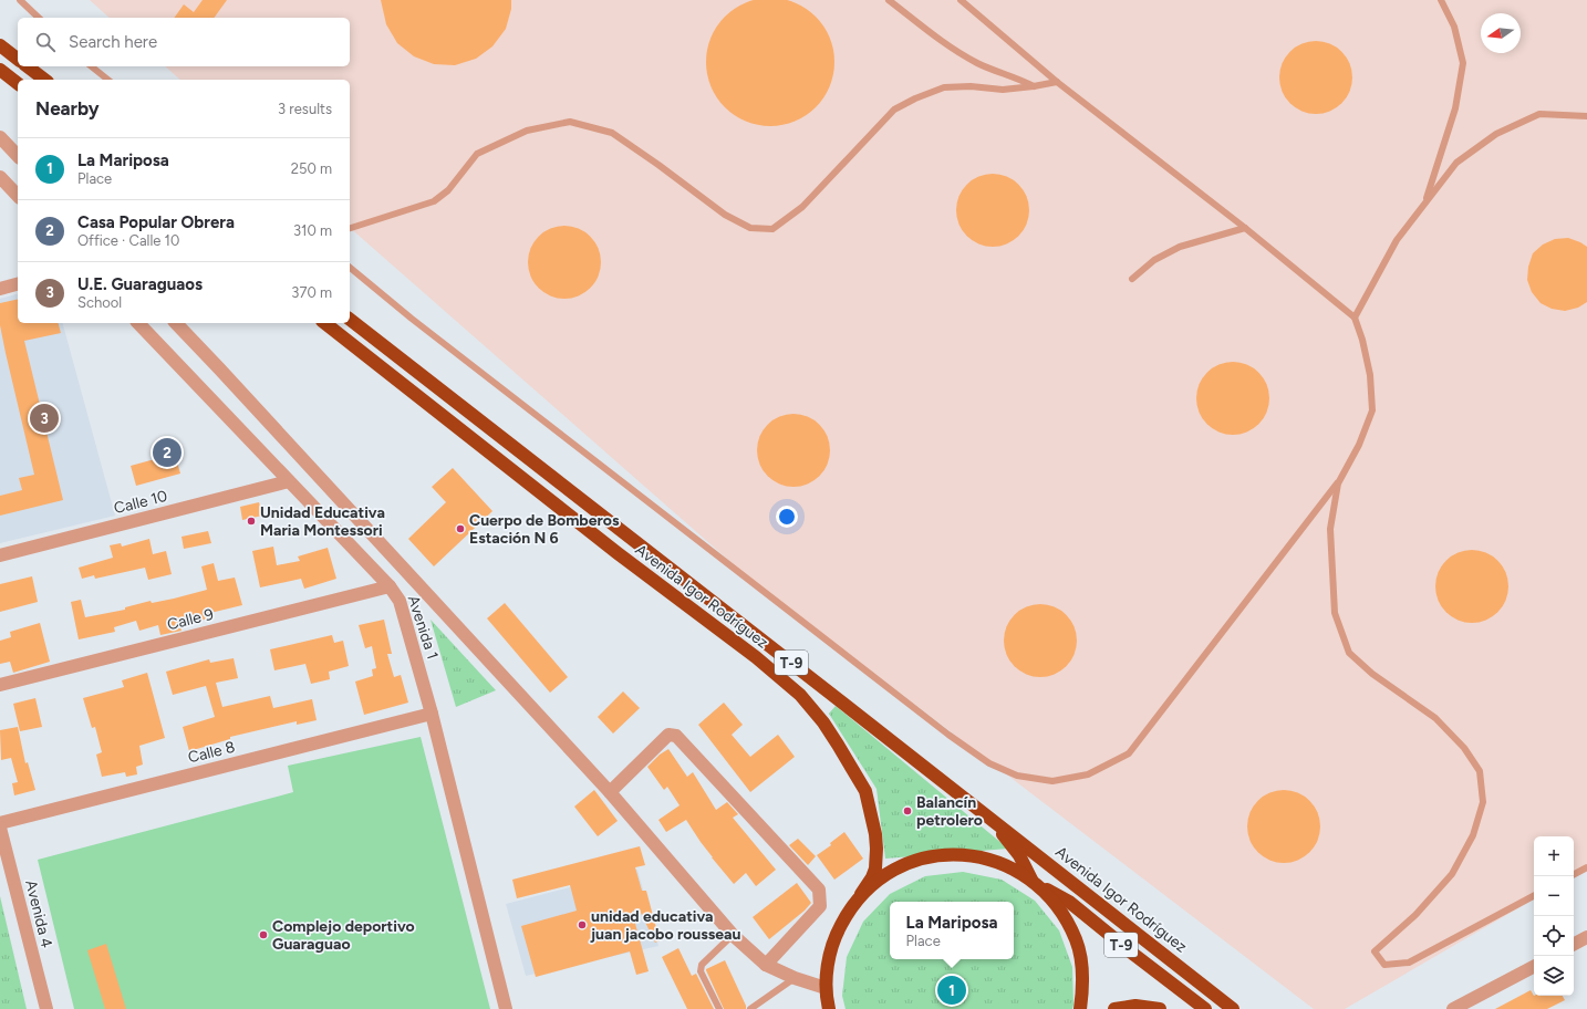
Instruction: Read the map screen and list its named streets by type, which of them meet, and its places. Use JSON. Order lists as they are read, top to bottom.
{
  "streets": {
    "highway": ["Avenida Igor Rodríguez", "T-9"],
    "street": [
      "Calle 10",
      "Calle 9",
      "Avenida 1",
      "Calle 8",
      "Avenida 4"
    ]
  },
  "crossings": [
    ["Calle 10", "Avenida 1"],
    ["Avenida Igor Rodríguez", "T-9"],
    ["Calle 9", "Avenida 1"],
    ["Avenida 1", "Calle 8"]
  ],
  "places": [
    "Unidad Educativa Maria Montessori",
    "Cuerpo de Bomberos Estación N 6",
    "Balancín petrolero",
    "unidad educativa juan jacobo rousseau",
    "Complejo deportivo Guaraguao"
  ],
  "north": "left",
  "page": {
    "search": "Search here",
    "heading": ["Nearby", "3 results"],
    "list": [
      {
        "mark": "1",
        "name": "La Mariposa",
        "note": "Place",
        "value": "250 m"
      },
      {
        "mark": "2",
        "name": "Casa Popular Obrera",
        "note": "Office · Calle 10",
        "value": "310 m"
      },
      {
        "mark": "3",
        "name": "U.E. Guaraguaos",
        "note": "School",
        "value": "370 m"
      }
    ],
    "pins": ["3", "2", "1"],
    "map_buttons": ["+", "−"],
    "popup": ["La Mariposa", "Place"]
  }
}
